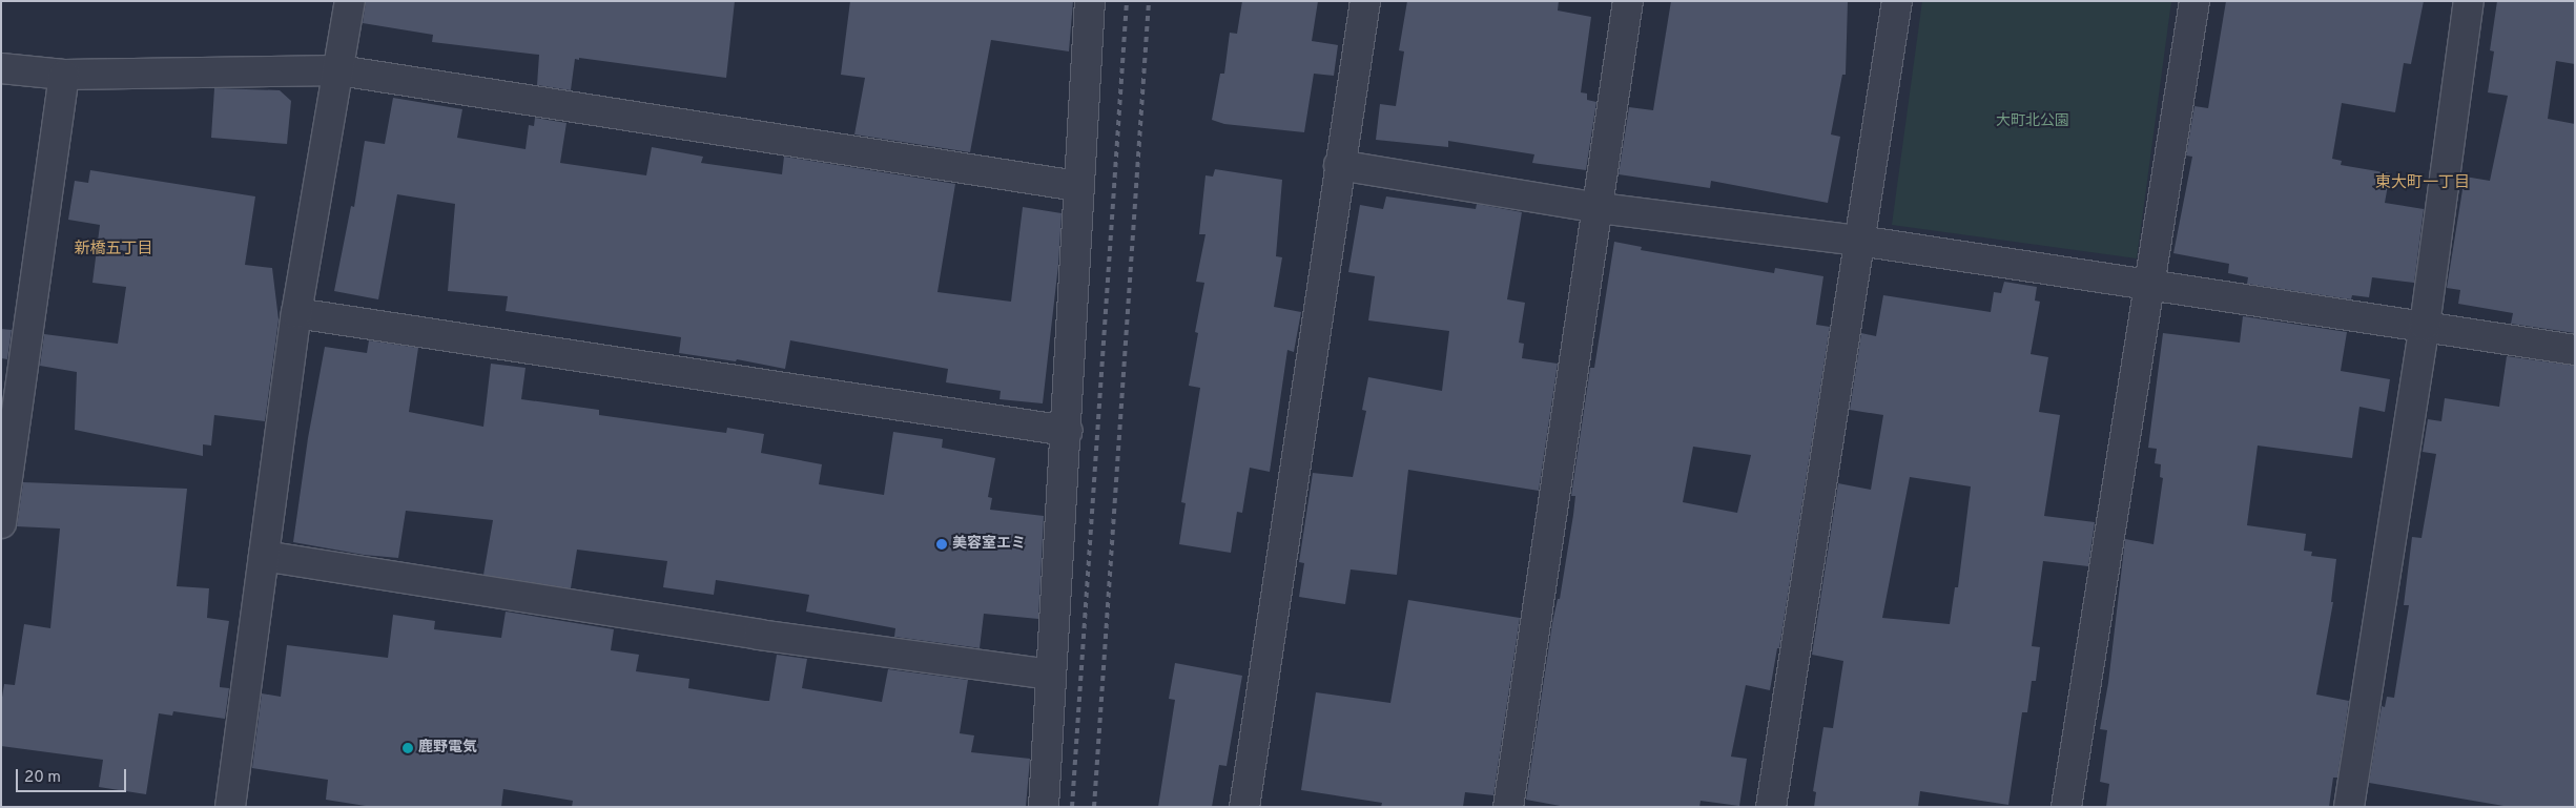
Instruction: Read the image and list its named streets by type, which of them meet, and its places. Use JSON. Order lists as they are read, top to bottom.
{
  "districts": ["東大町一丁目", "新橋五丁目"],
  "parks": ["大町北公園"],
  "places": ["美容室エミ", "鹿野電気"],
  "scale_bar": "20 m"
}
